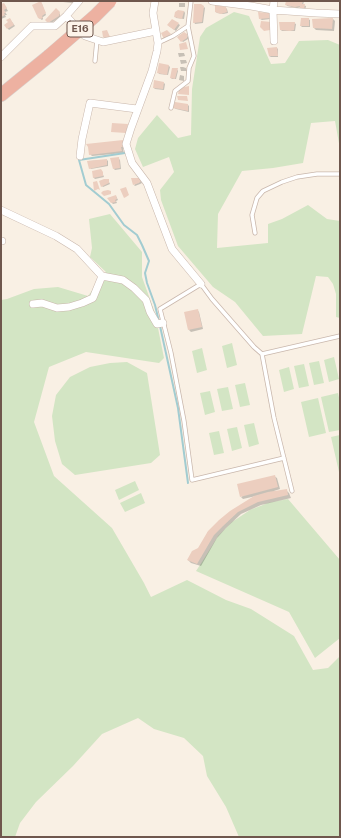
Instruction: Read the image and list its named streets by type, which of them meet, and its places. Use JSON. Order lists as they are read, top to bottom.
{
  "streets": {
    "highway": ["E16"]
  }
}
